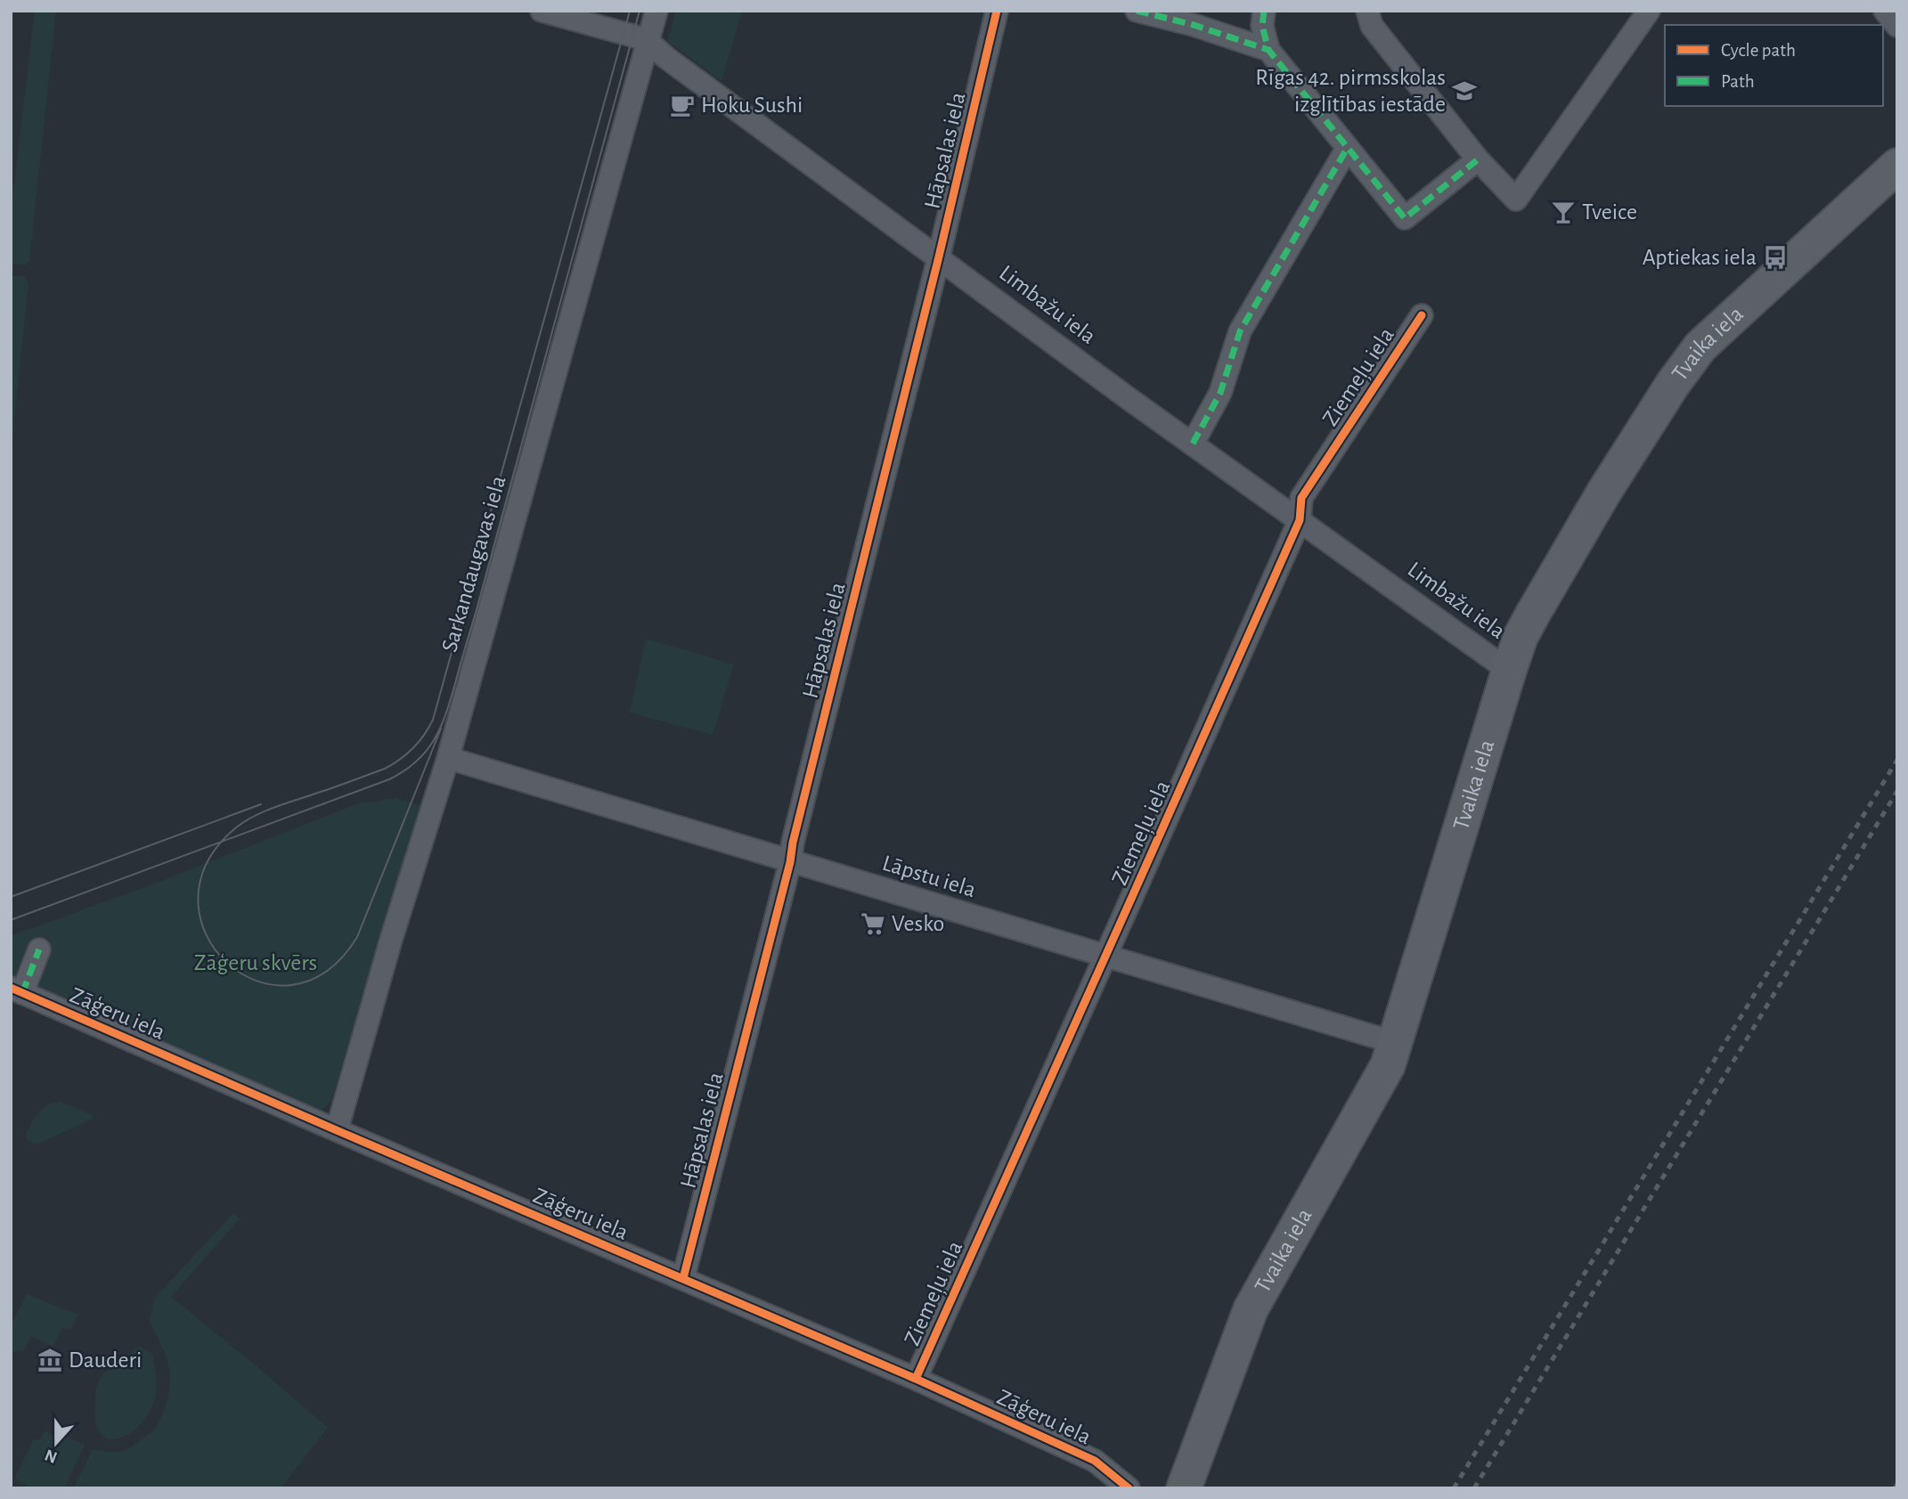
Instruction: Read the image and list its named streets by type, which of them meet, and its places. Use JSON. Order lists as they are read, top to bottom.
{
  "streets": {
    "main road": ["Tvaika iela"],
    "street": [
      "Hāpsalas iela",
      "Limbažu iela",
      "Ziemeļu iela",
      "Sarkandaugavas iela",
      "Lāpstu iela",
      "Zāģeru iela"
    ]
  },
  "crossings": [
    ["Hāpsalas iela", "Limbažu iela"],
    ["Hāpsalas iela", "Lāpstu iela"],
    ["Hāpsalas iela", "Zāģeru iela"],
    ["Limbažu iela", "Tvaika iela"],
    ["Limbažu iela", "Ziemeļu iela"],
    ["Limbažu iela", "Sarkandaugavas iela"],
    ["Tvaika iela", "Lāpstu iela"],
    ["Ziemeļu iela", "Lāpstu iela"],
    ["Ziemeļu iela", "Zāģeru iela"],
    ["Sarkandaugavas iela", "Lāpstu iela"],
    ["Sarkandaugavas iela", "Zāģeru iela"]
  ],
  "parks": ["Zāģeru skvērs"],
  "places": {
    "school or university": ["Rīgas 42. pirmsskolas izglītības iestāde"],
    "cafe": ["Hoku Sushi"],
    "bar": ["Tveice"],
    "bus stop": ["Aptiekas iela"],
    "supermarket": ["Vesko"],
    "museum": ["Dauderi"]
  },
  "legend": ["Cycle path", "Path"],
  "north": "bottom"
}
